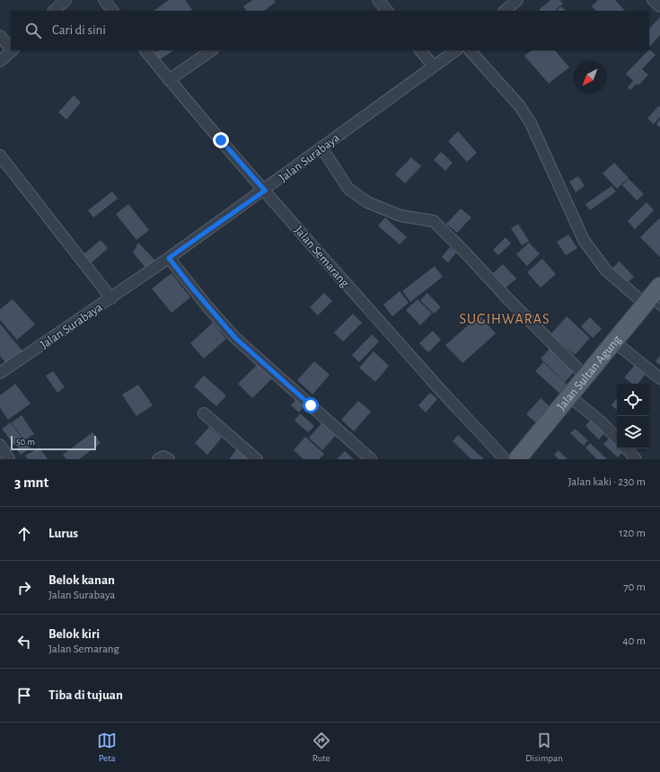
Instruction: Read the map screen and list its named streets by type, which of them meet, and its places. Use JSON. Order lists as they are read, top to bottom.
{
  "streets": {
    "main road": ["Jalan Sultan Agung"],
    "street": ["Jalan Surabaya", "Jalan Semarang"]
  },
  "crossings": [
    ["Jalan Surabaya", "Jalan Semarang"]
  ],
  "districts": ["SUGIHWARAS"],
  "scale_bar": "50 m",
  "north": "bottom left",
  "page": {
    "search": "Cari di sini",
    "scale": "50 m",
    "heading": ["3 mnt", "Jalan kaki · 230 m"],
    "list": [
      ["Lurus", "120 m"],
      ["Belok kanan", "Jalan Surabaya", "70 m"],
      ["Belok kiri", "Jalan Semarang", "40 m"],
      "Tiba di tujuan"
    ],
    "nav": ["Peta", "Rute", "Disimpan"]
  }
}
